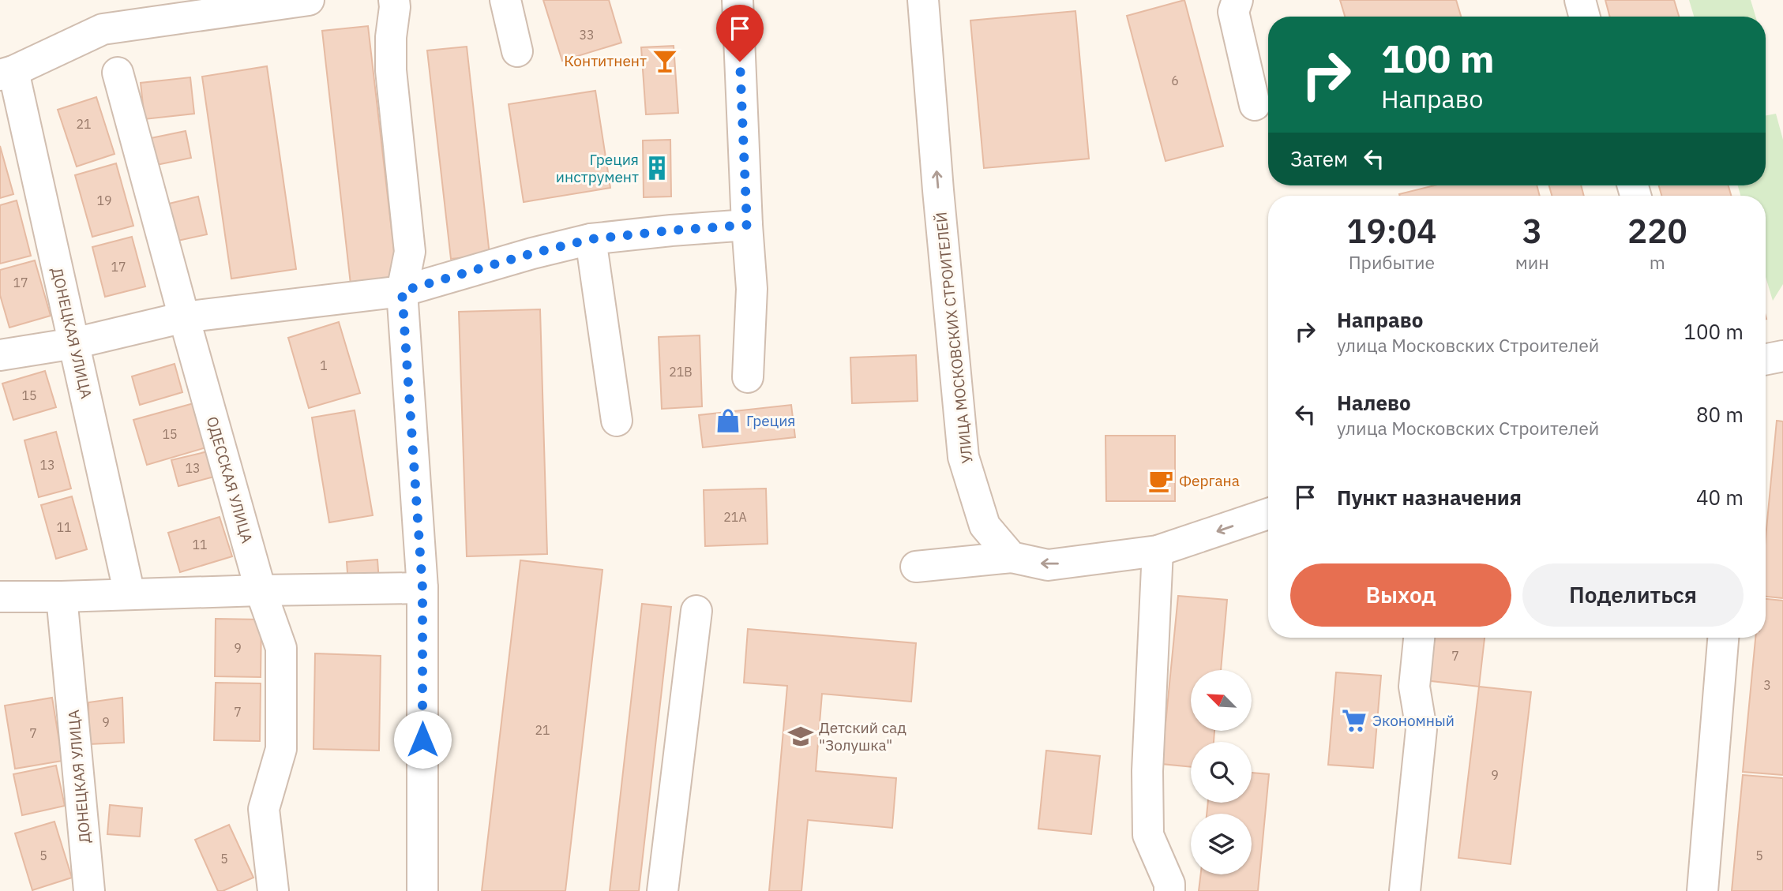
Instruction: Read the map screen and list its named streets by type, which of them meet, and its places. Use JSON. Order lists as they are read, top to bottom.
{
  "streets": {
    "street": ["ДОНЕЦКАЯ УЛИЦА", "УЛИЦА МОСКОВСКИХ СТРОИТЕЛЕЙ", "ОДЕССКАЯ УЛИЦА"]
  },
  "places": {
    "bar": ["Контитнент"],
    "building": ["Греция инструмент"],
    "shop": ["Греция"],
    "cafe": ["Фергана"],
    "supermarket": ["Экономный"],
    "school or university": ["Детский сад \"Золушка\""]
  },
  "house_numbers": [
    "33",
    "6",
    "21",
    "19",
    "17",
    "17",
    "1",
    "21В",
    "15",
    "15",
    "13",
    "13",
    "21А",
    "11",
    "11",
    "9",
    "7",
    "3",
    "7",
    "9",
    "21",
    "7",
    "9",
    "5",
    "5",
    "5"
  ],
  "north": "top left",
  "page": {
    "turn": ["100 m", "Направо"],
    "then": "Затем",
    "eta": [
      "19:04",
      "Прибытие",
      "3",
      "мин",
      "220",
      "m"
    ],
    "list": [
      {
        "name": "Направо",
        "note": "улица Московских Строителей",
        "value": "100 m"
      },
      {
        "name": "Налево",
        "note": "улица Московских Строителей",
        "value": "80 m"
      },
      {
        "name": "Пункт назначения",
        "value": "40 m"
      }
    ],
    "buttons": ["Выход", "Поделиться"]
  }
}
